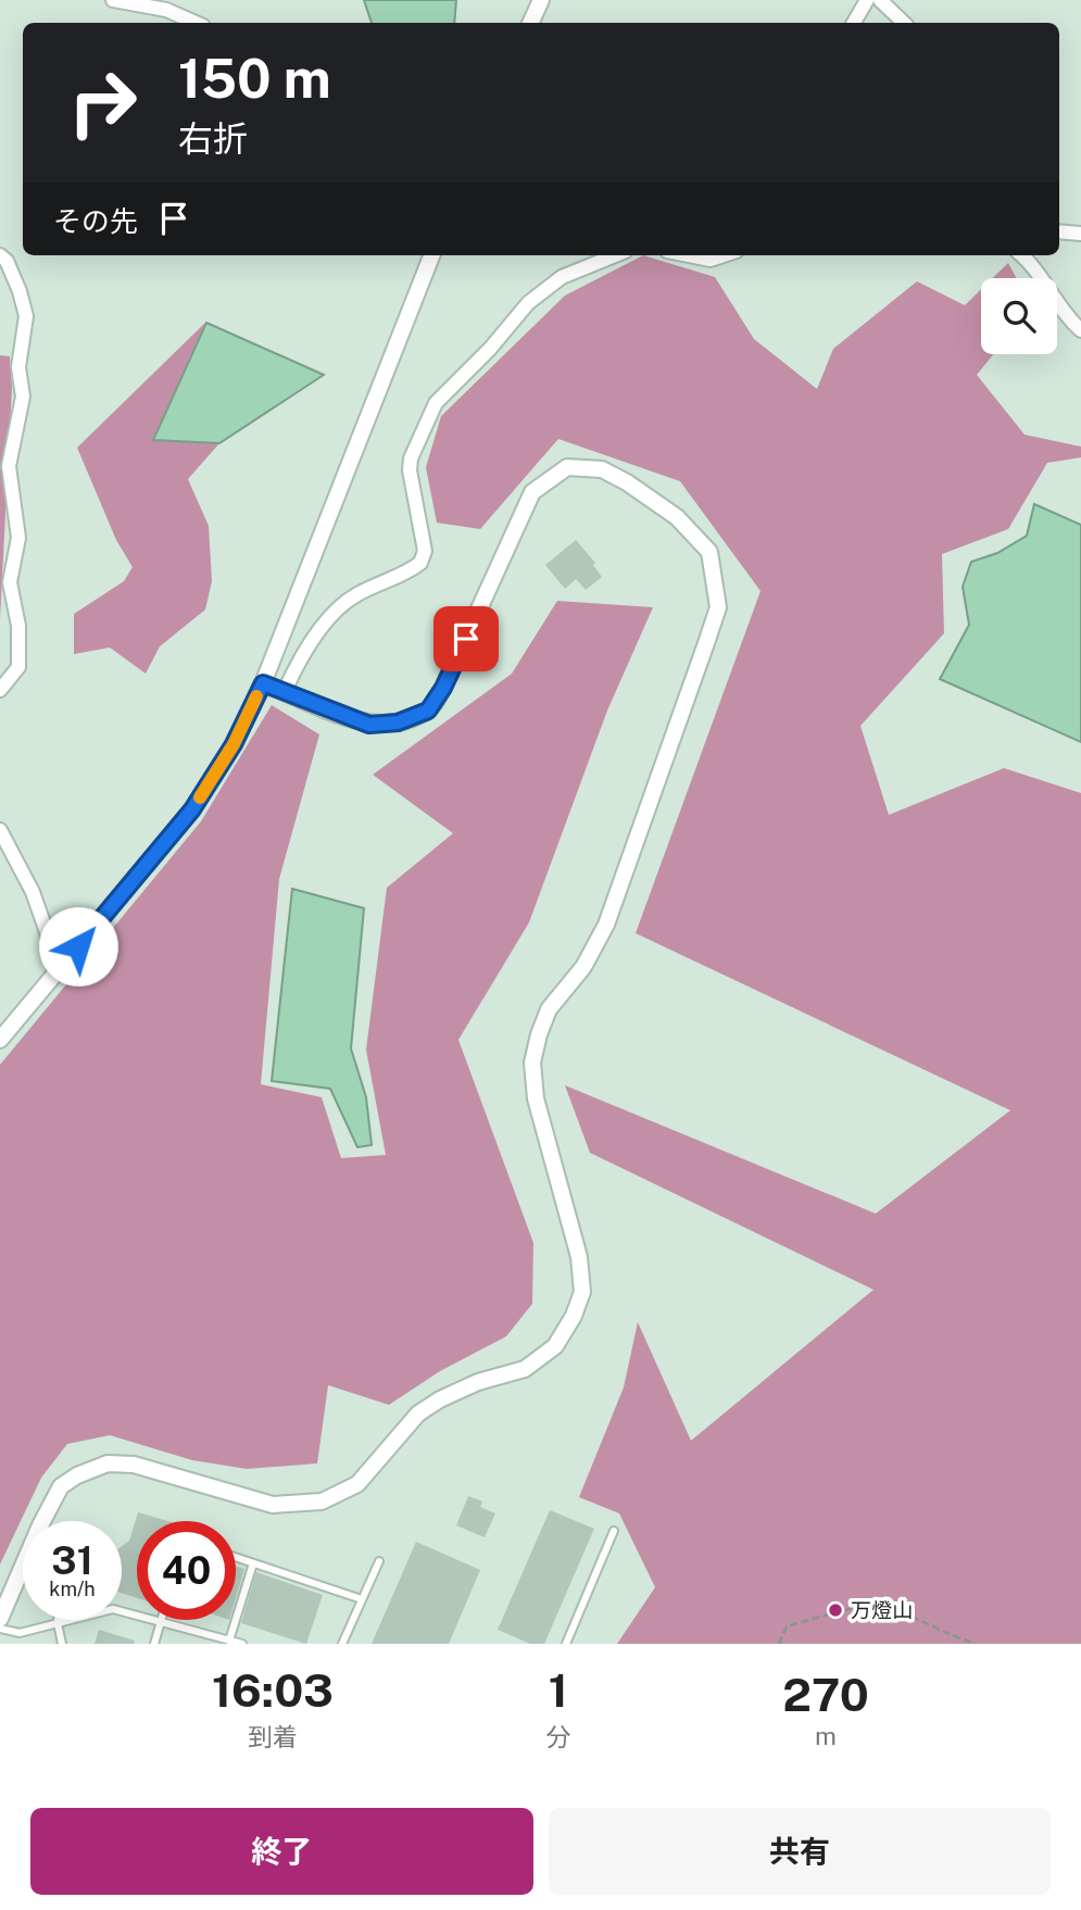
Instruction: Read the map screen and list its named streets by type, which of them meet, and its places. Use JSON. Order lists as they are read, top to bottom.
{
  "places": ["万燈山"],
  "page": {
    "turn": ["150 m", "右折"],
    "then": "その先",
    "speed": "31 km/h",
    "limit": "40",
    "eta": [
      "16:03",
      "到着",
      "1",
      "分",
      "270",
      "m"
    ],
    "buttons": ["終了", "共有"]
  }
}
